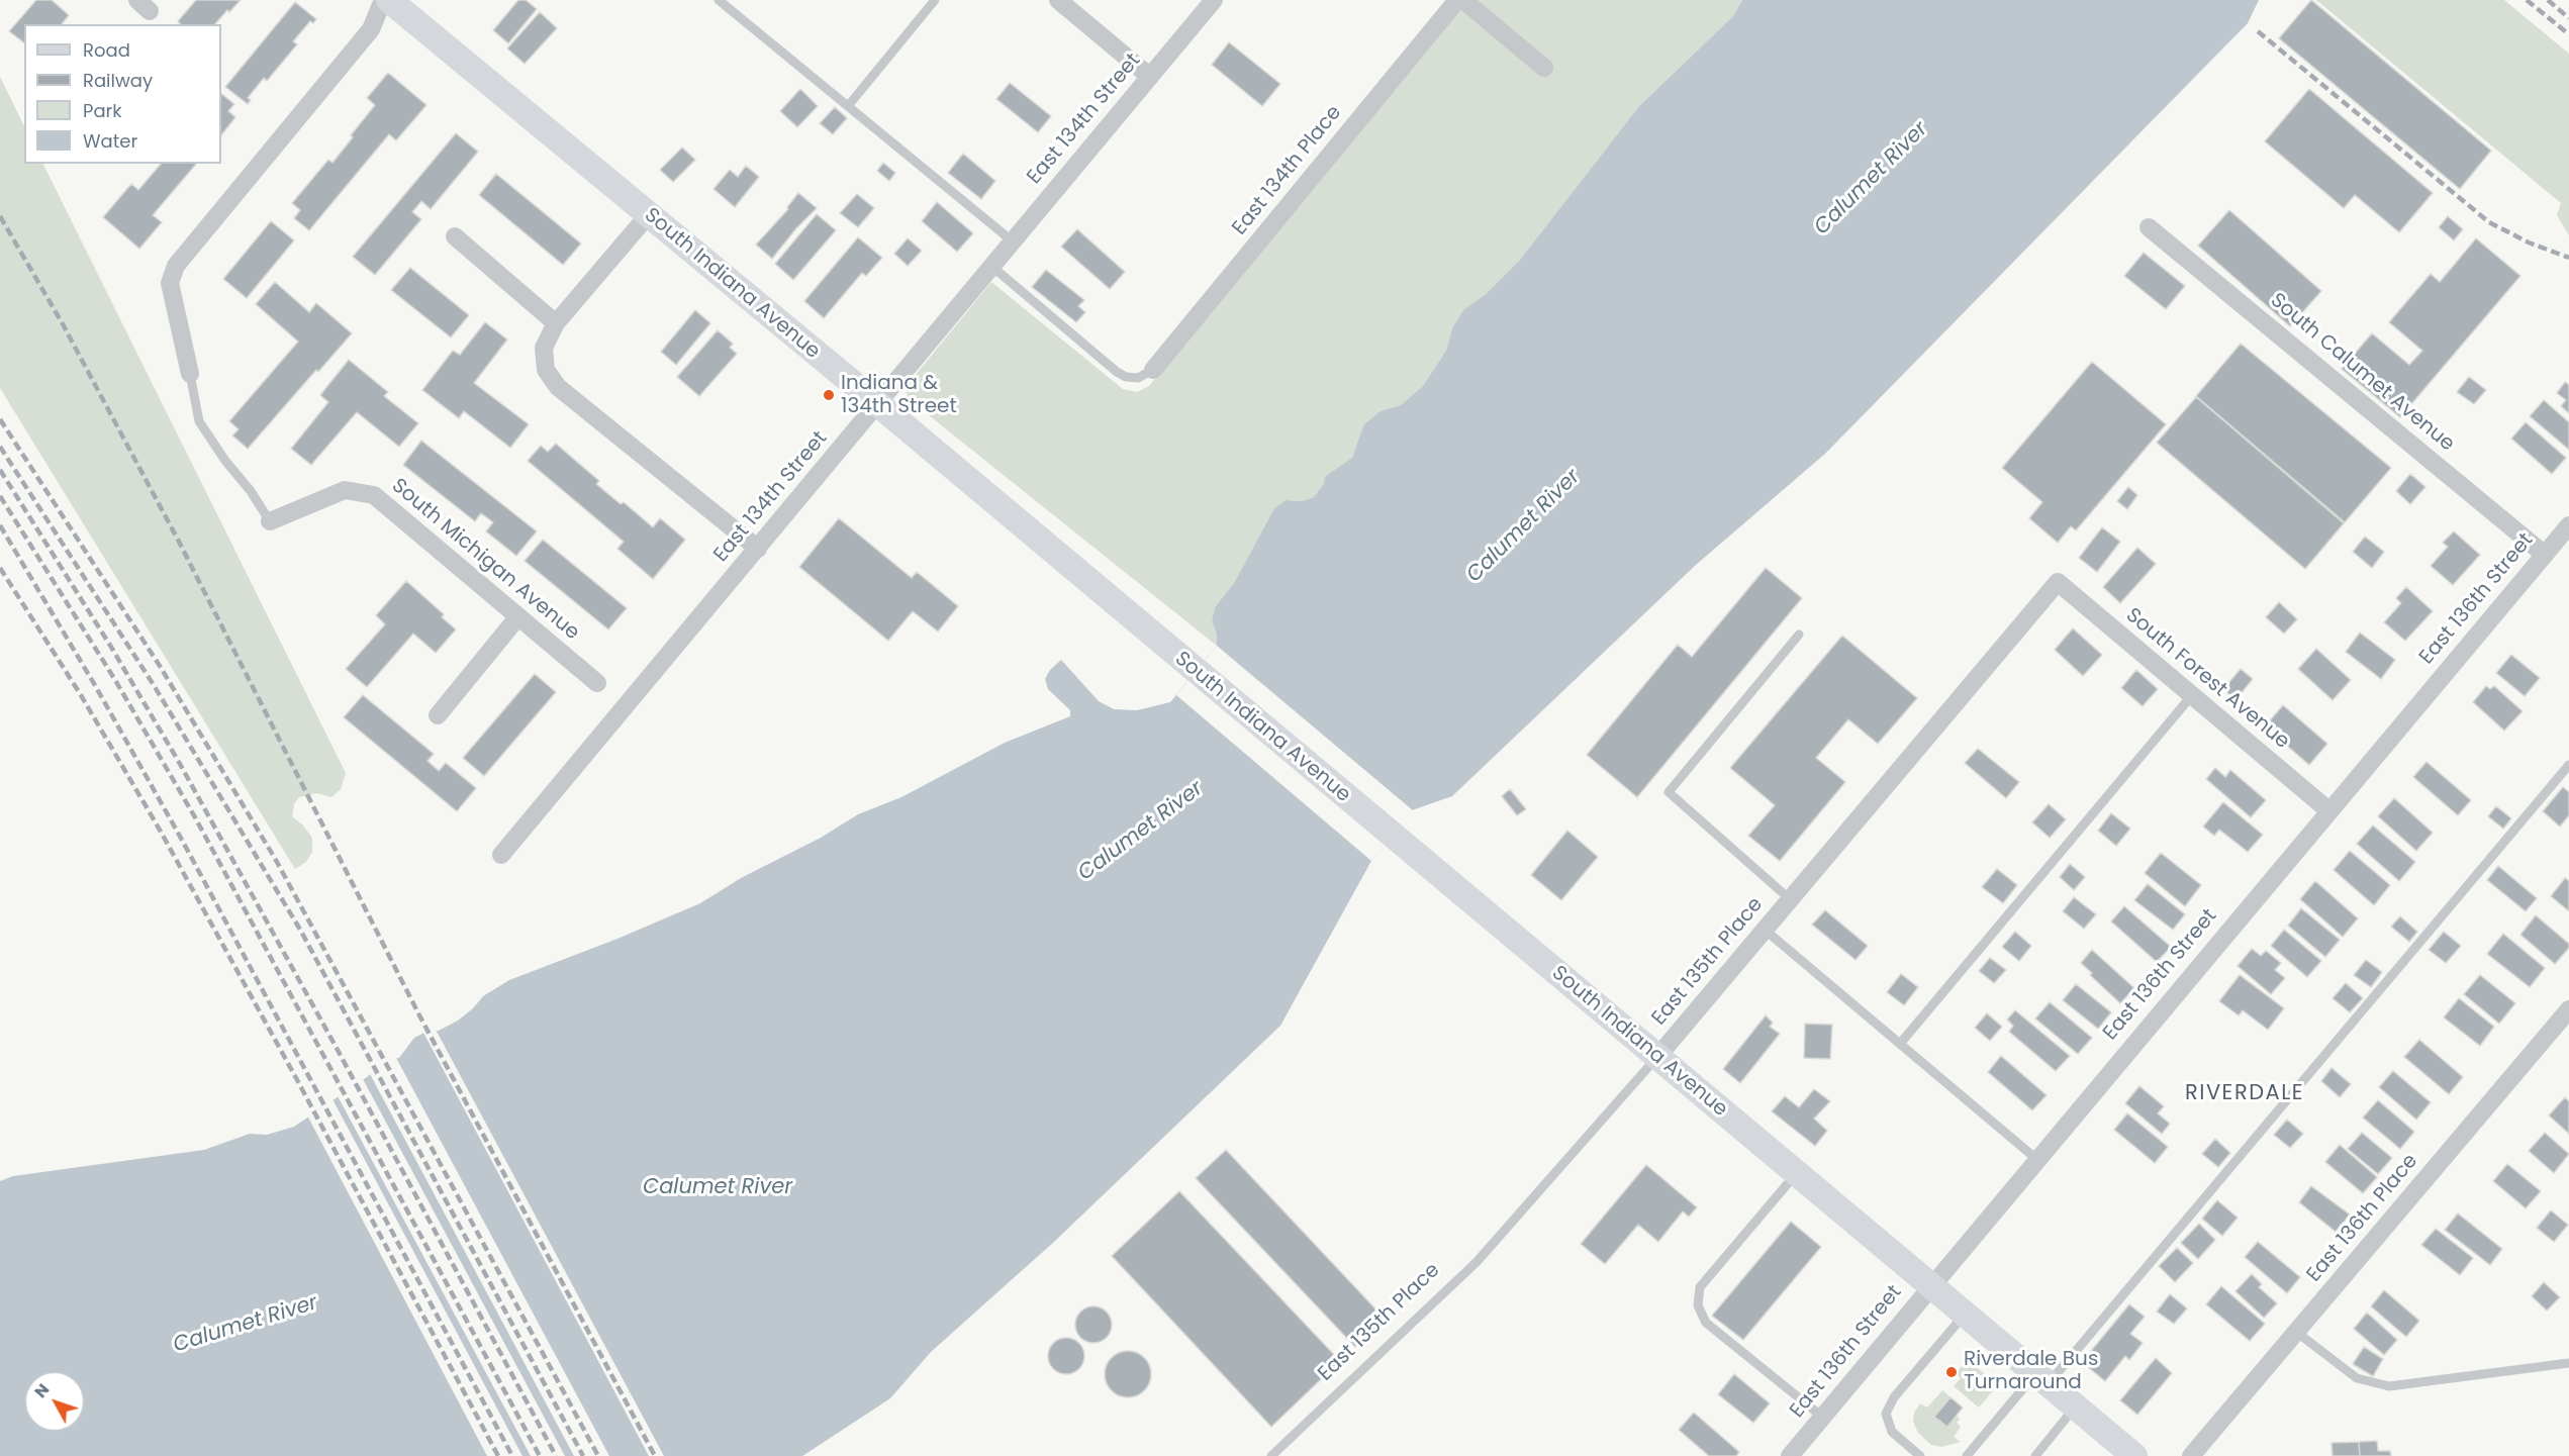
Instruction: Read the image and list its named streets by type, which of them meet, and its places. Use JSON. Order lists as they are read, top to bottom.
{
  "streets": {
    "main road": ["South Indiana Avenue"],
    "street": [
      "East 134th Street",
      "East 134th Place",
      "South Calumet Avenue",
      "South Michigan Avenue",
      "East 136th Street",
      "South Forest Avenue",
      "East 135th Place",
      "East 136th Place"
    ]
  },
  "crossings": [
    ["East 134th Street", "South Indiana Avenue"],
    ["South Indiana Avenue", "East 136th Street"],
    ["South Indiana Avenue", "East 135th Place"],
    ["South Calumet Avenue", "East 136th Street"],
    ["East 136th Street", "South Forest Avenue"],
    ["South Forest Avenue", "East 135th Place"]
  ],
  "districts": ["RIVERDALE"],
  "water": ["Calumet River"],
  "places": ["Indiana & 134th Street", "Riverdale Bus Turnaround"],
  "legend": [
    "Road",
    "Railway",
    "Park",
    "Water"
  ],
  "north": "top left"
}
